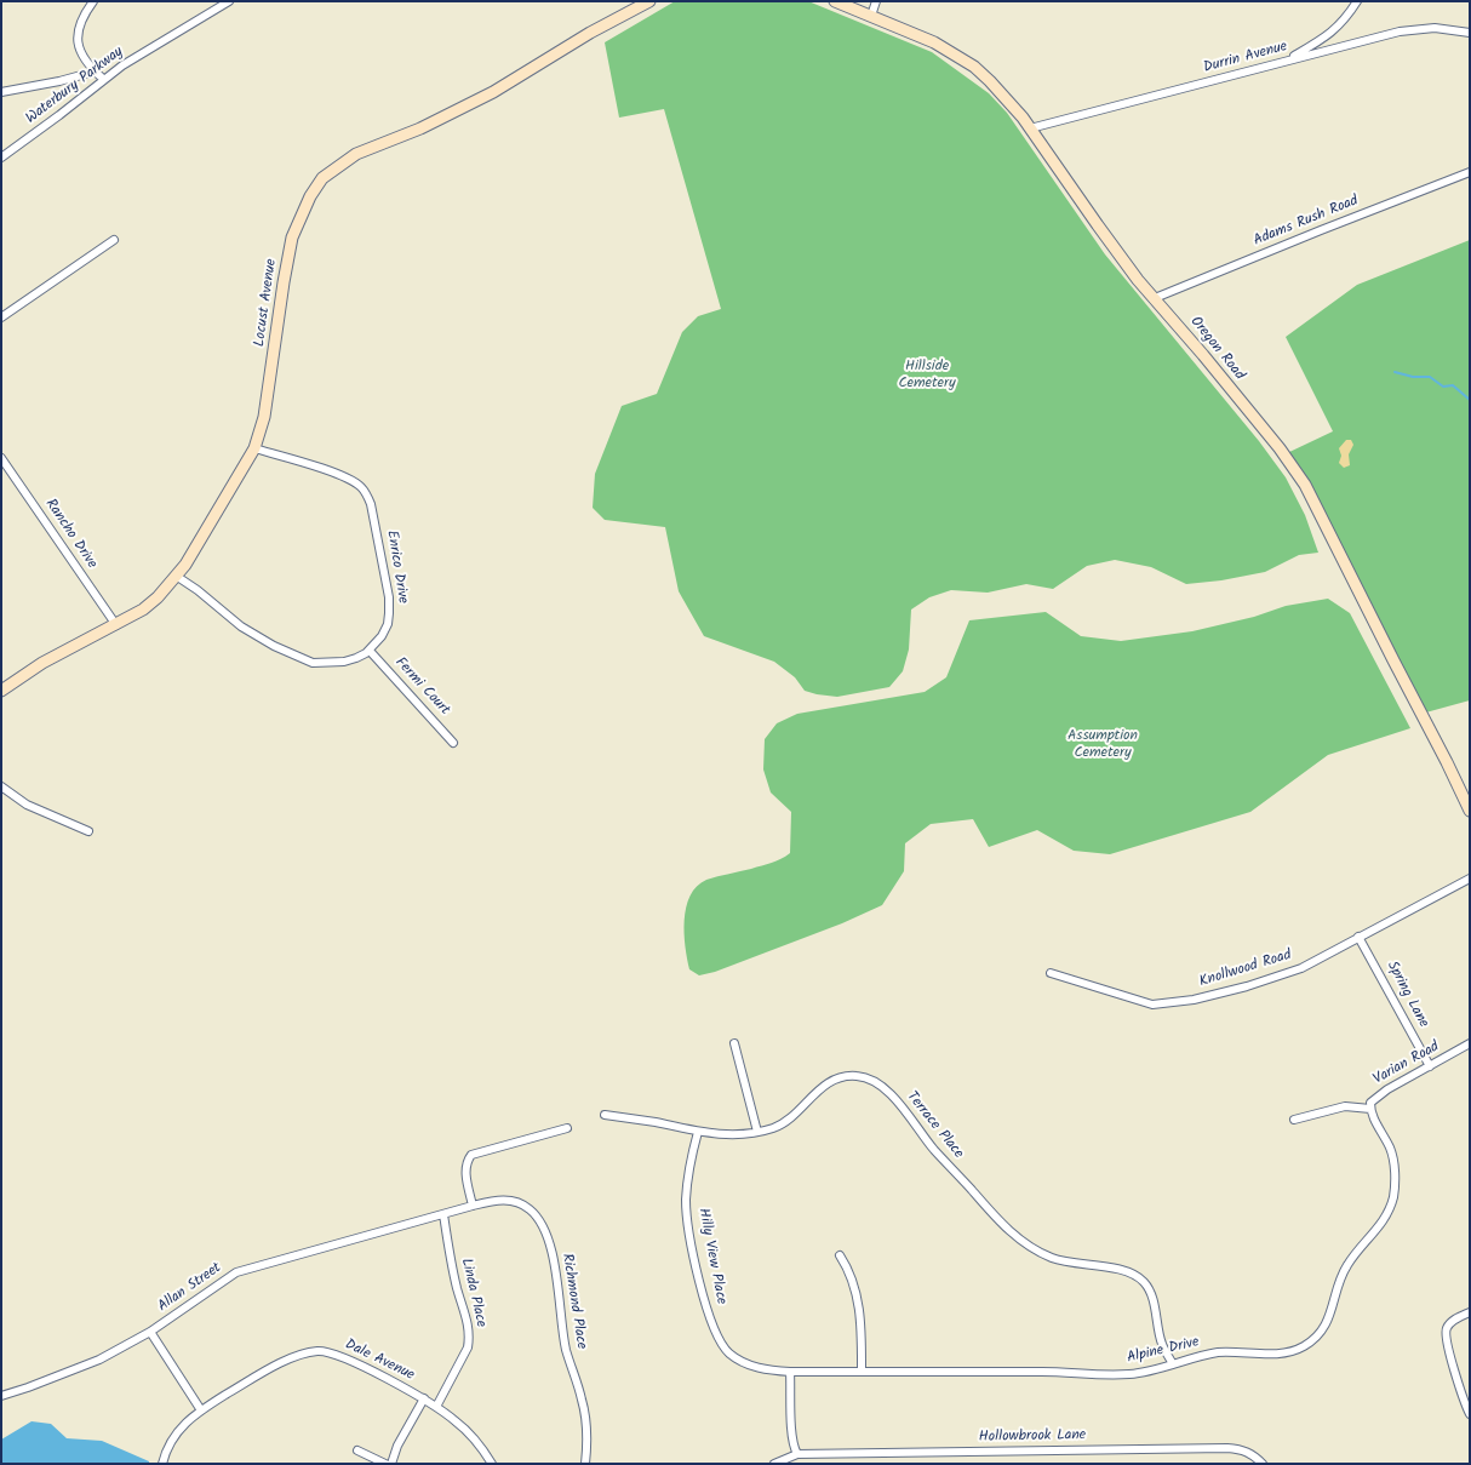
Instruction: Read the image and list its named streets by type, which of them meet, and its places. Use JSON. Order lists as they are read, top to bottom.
{
  "streets": {
    "street": [
      "Durrin Avenue",
      "Waterbury Parkway",
      "Adams Rush Road",
      "Locust Avenue",
      "Oregon Road",
      "Rancho Drive",
      "Enrico Drive",
      "Fermi Court",
      "Knollwood Road",
      "Spring Lane",
      "Varian Road",
      "Terrace Place",
      "Hilly View Place",
      "Allan Street",
      "Linda Place",
      "Richmond Place",
      "Alpine Drive",
      "Dale Avenue",
      "Hollowbrook Lane"
    ]
  },
  "crossings": [
    ["Durrin Avenue", "Oregon Road"],
    ["Adams Rush Road", "Oregon Road"],
    ["Locust Avenue", "Rancho Drive"],
    ["Locust Avenue", "Enrico Drive"],
    ["Locust Avenue", "Fermi Court"],
    ["Enrico Drive", "Fermi Court"],
    ["Knollwood Road", "Spring Lane"],
    ["Spring Lane", "Varian Road"],
    ["Varian Road", "Alpine Drive"],
    ["Terrace Place", "Hilly View Place"],
    ["Terrace Place", "Alpine Drive"],
    ["Hilly View Place", "Alpine Drive"],
    ["Allan Street", "Linda Place"],
    ["Allan Street", "Richmond Place"],
    ["Linda Place", "Dale Avenue"]
  ],
  "parks": ["Hillside Cemetery", "Assumption Cemetery"]
}
